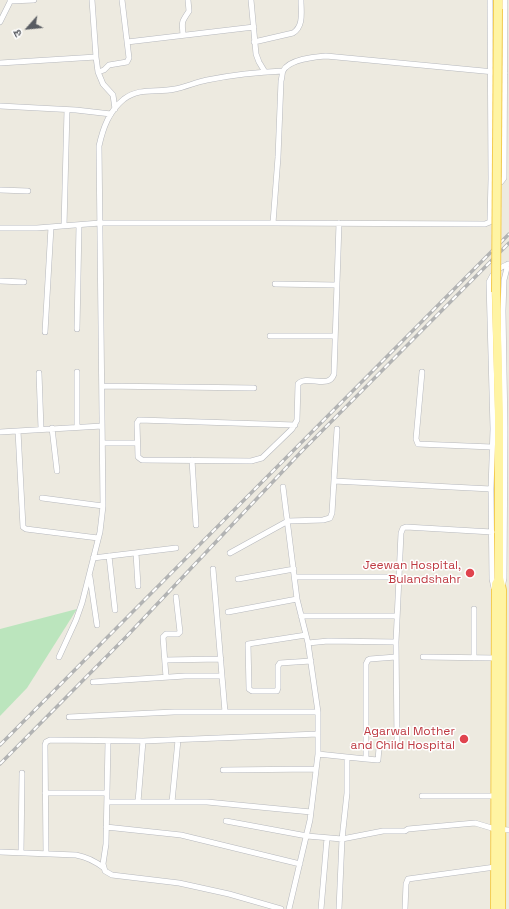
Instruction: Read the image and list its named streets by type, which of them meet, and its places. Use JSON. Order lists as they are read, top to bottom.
{
  "places": ["Jeewan Hospital, Bulandshahr", "Agarwal Mother and Child Hospital"],
  "north": "bottom left"
}
